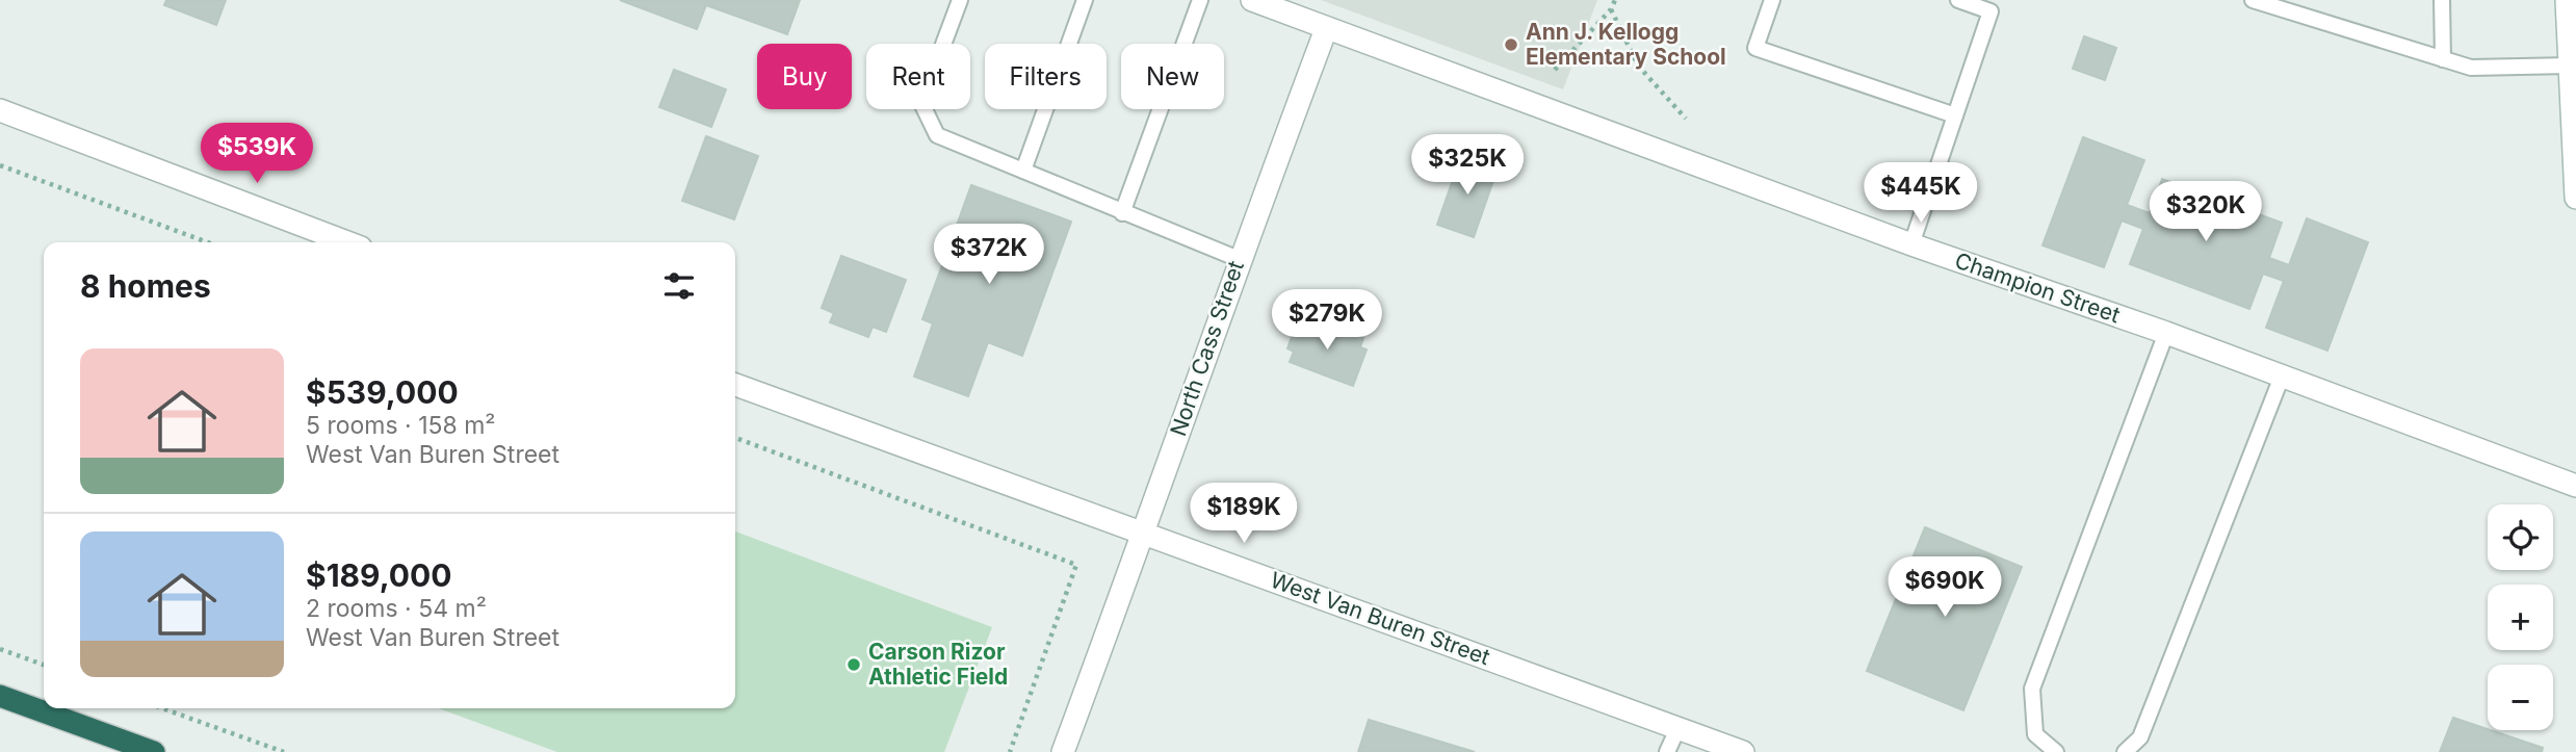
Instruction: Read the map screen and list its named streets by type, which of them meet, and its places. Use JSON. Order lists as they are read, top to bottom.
{
  "streets": {
    "street": ["Champion Street", "North Cass Street", "West Van Buren Street"]
  },
  "crossings": [
    ["Champion Street", "North Cass Street"],
    ["North Cass Street", "West Van Buren Street"]
  ],
  "places": ["Ann J. Kellogg Elementary School", "Carson Rizor Athletic Field"],
  "page": {
    "chip": [
      "Buy",
      "Rent",
      "Filters",
      "New"
    ],
    "price": [
      "$539K",
      "$325K",
      "$445K",
      "$320K",
      "$372K",
      "$279K",
      "$189K",
      "$690K"
    ],
    "heading": "8 homes",
    "list": [
      {
        "name": "$539,000",
        "note": "5 rooms · 158 m² · West Van Buren Street"
      },
      {
        "name": "$189,000",
        "note": "2 rooms · 54 m² · West Van Buren Street"
      }
    ],
    "map_buttons": ["+", "−"]
  }
}
